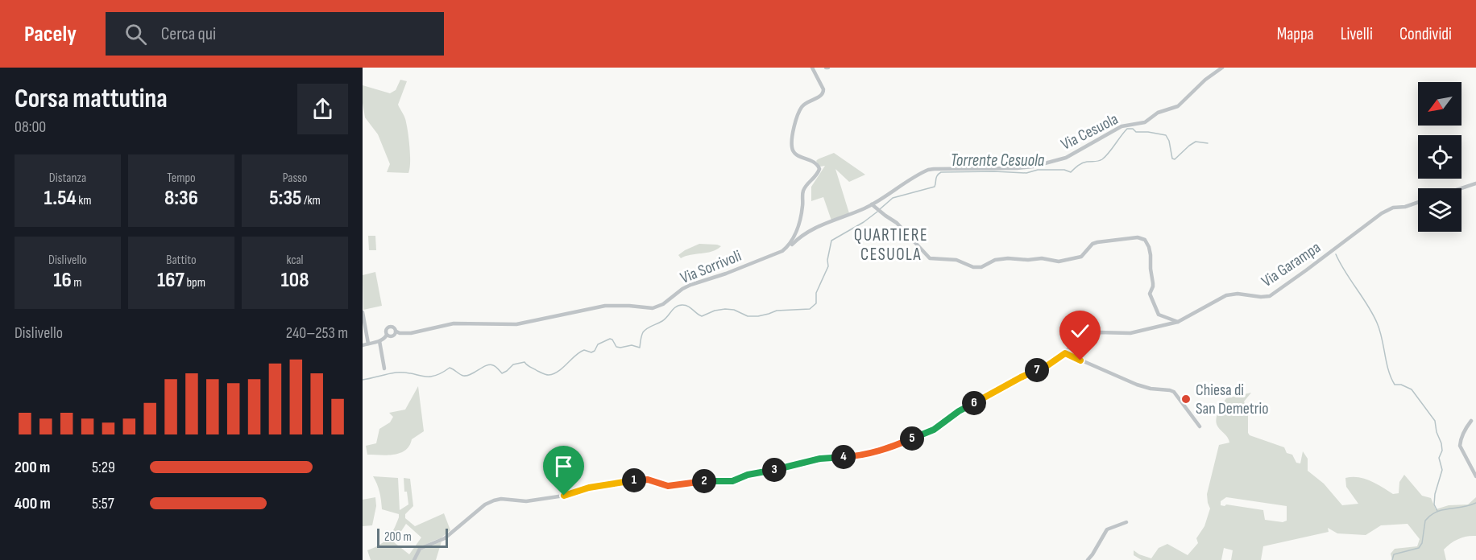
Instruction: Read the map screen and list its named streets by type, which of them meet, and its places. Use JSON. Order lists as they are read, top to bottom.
{
  "streets": {
    "street": ["Via Cesuola", "Via Garampa", "Via Sorrivoli"]
  },
  "crossings": [
    ["Via Cesuola", "Via Sorrivoli"]
  ],
  "districts": ["QUARTIERE CESUOLA"],
  "water": ["Torrente Cesuola"],
  "places": ["Chiesa di San Demetrio"],
  "scale_bar": "200 m",
  "north": "bottom left",
  "page": {
    "header": "Pacely",
    "search": "Cerca qui",
    "nav": ["Mappa", "Livelli", "Condividi"],
    "heading": ["Corsa mattutina", "08:00"],
    "stats": [
      ["Distanza", "1.54 km"],
      ["Tempo", "8:36"],
      ["Passo", "5:35 /km"],
      ["Dislivello", "16 m"],
      ["Battito", "167 bpm"],
      ["kcal", "108"]
    ],
    "chart": ["Dislivello", "240–253 m"],
    "pins": [
      "7",
      "6",
      "5",
      "4",
      "3",
      "1",
      "2"
    ],
    "list": [
      {
        "name": "200 m",
        "note": "5:29"
      },
      {
        "name": "400 m",
        "note": "5:57"
      }
    ],
    "scale": "200 m"
  }
}
